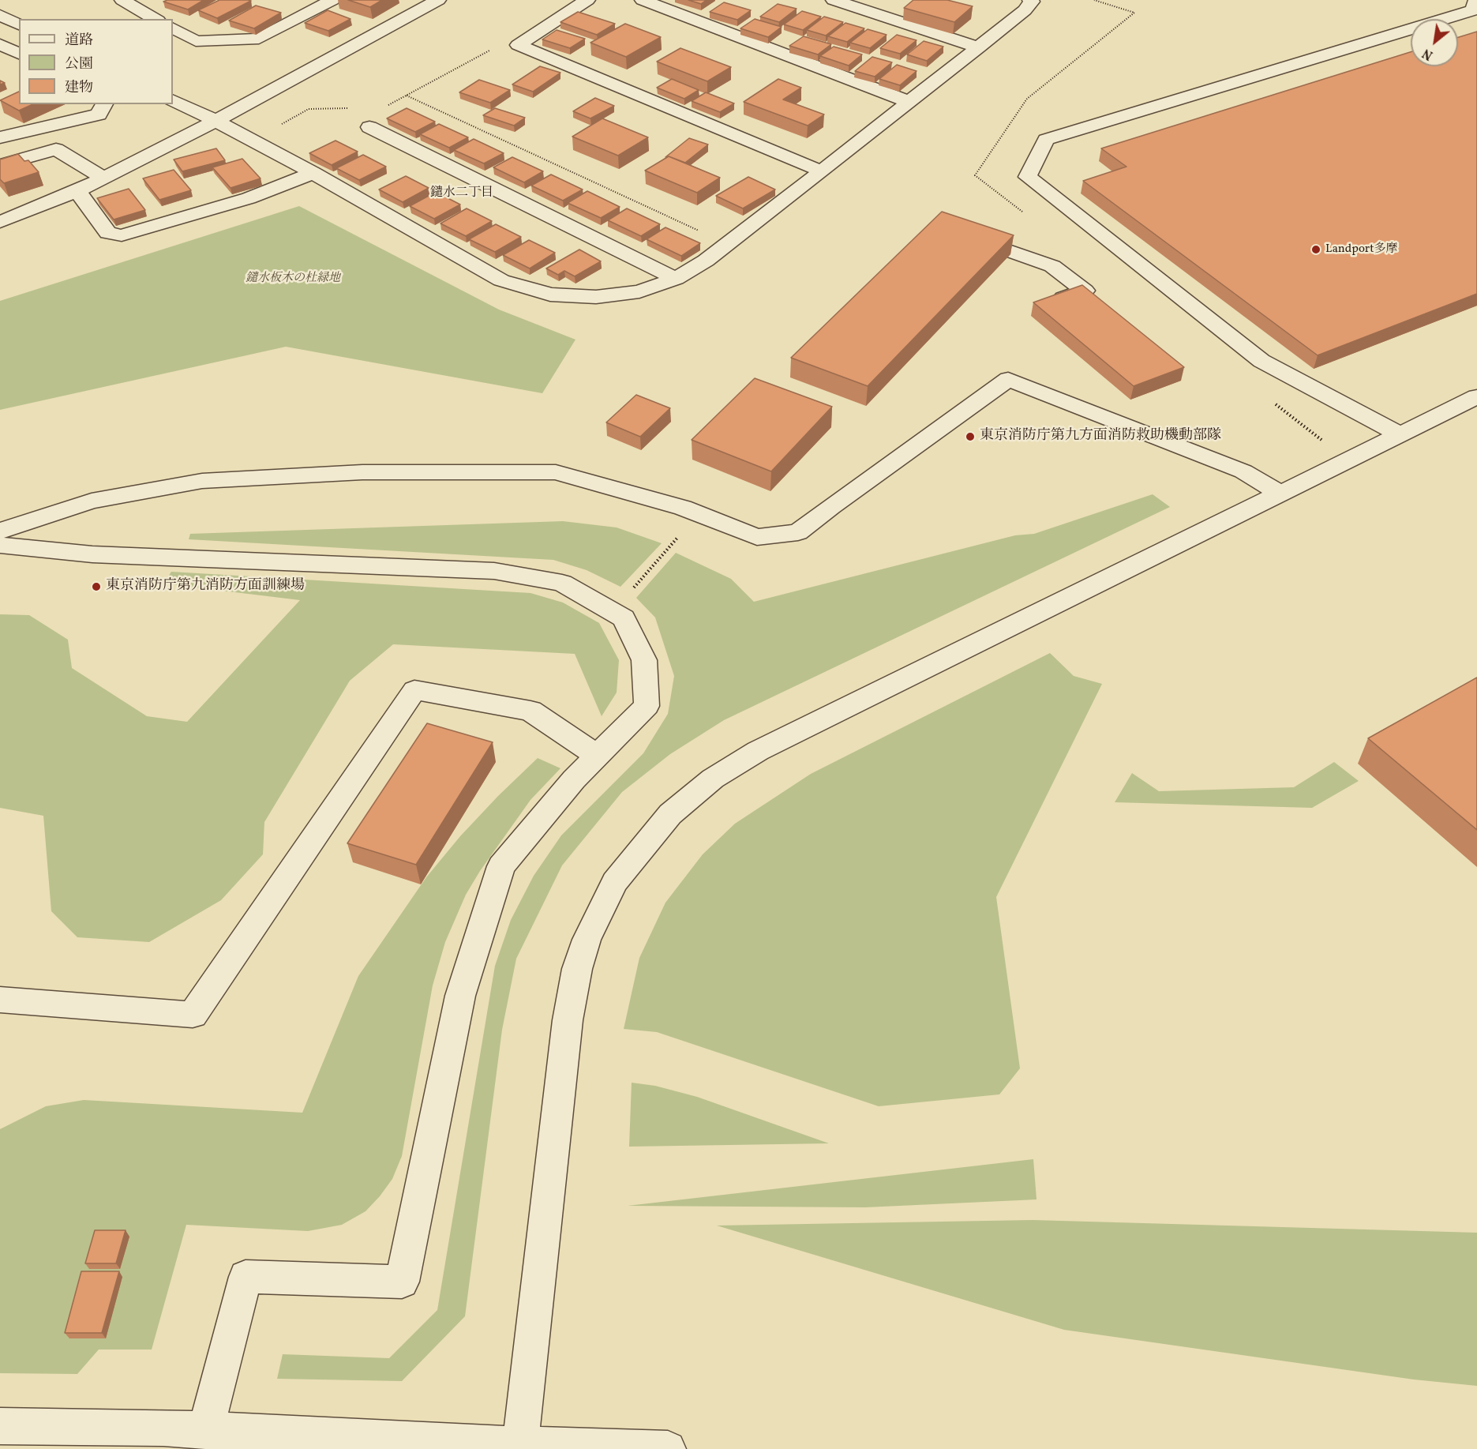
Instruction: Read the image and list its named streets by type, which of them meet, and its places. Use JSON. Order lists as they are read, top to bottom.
{
  "districts": ["鑓水二丁目"],
  "parks": ["鑓水板木の杜緑地"],
  "places": ["Landport多摩", "東京消防庁第九方面消防救助機動部隊", "東京消防庁第九消防方面訓練場"],
  "legend": ["道路", "公園", "建物"],
  "north": "bottom left"
}
